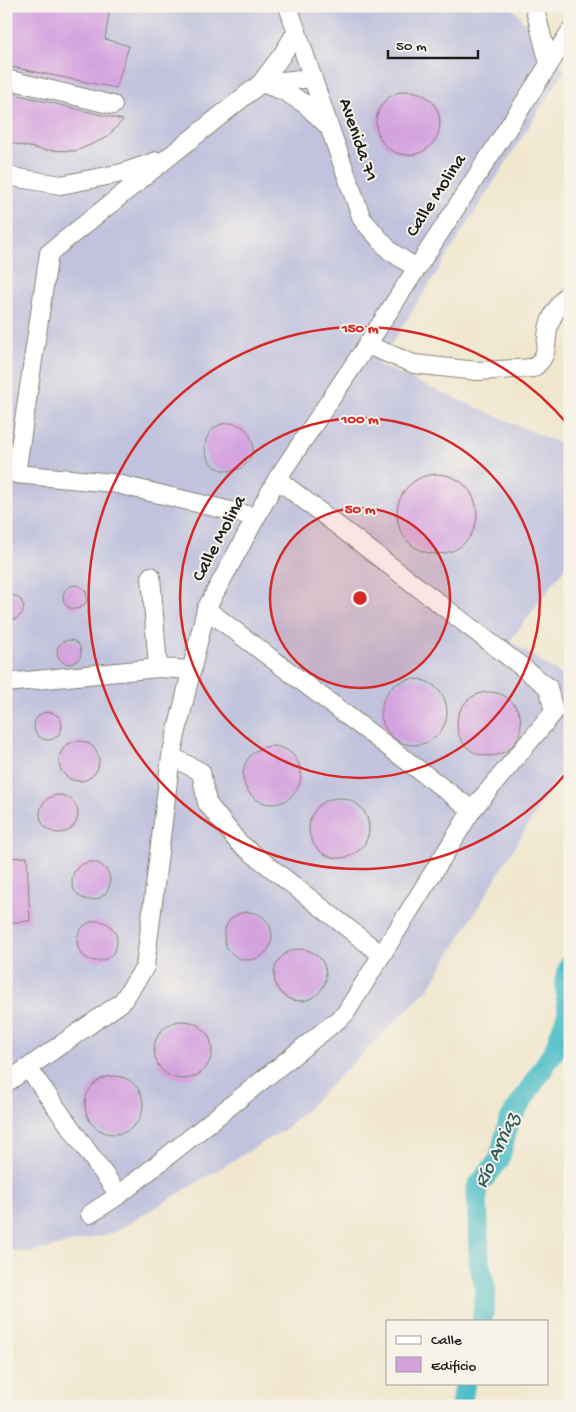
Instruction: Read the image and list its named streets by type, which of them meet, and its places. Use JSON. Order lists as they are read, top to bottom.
{
  "streets": {
    "street": ["Avenida 71", "Calle Molina"]
  },
  "crossings": [
    ["Avenida 71", "Calle Molina"]
  ],
  "water": ["Río Arriaz"],
  "legend": ["Calle", "Edificio"],
  "scale_bar": "50 m",
  "rings": ["150 m", "100 m", "50 m"]
}
